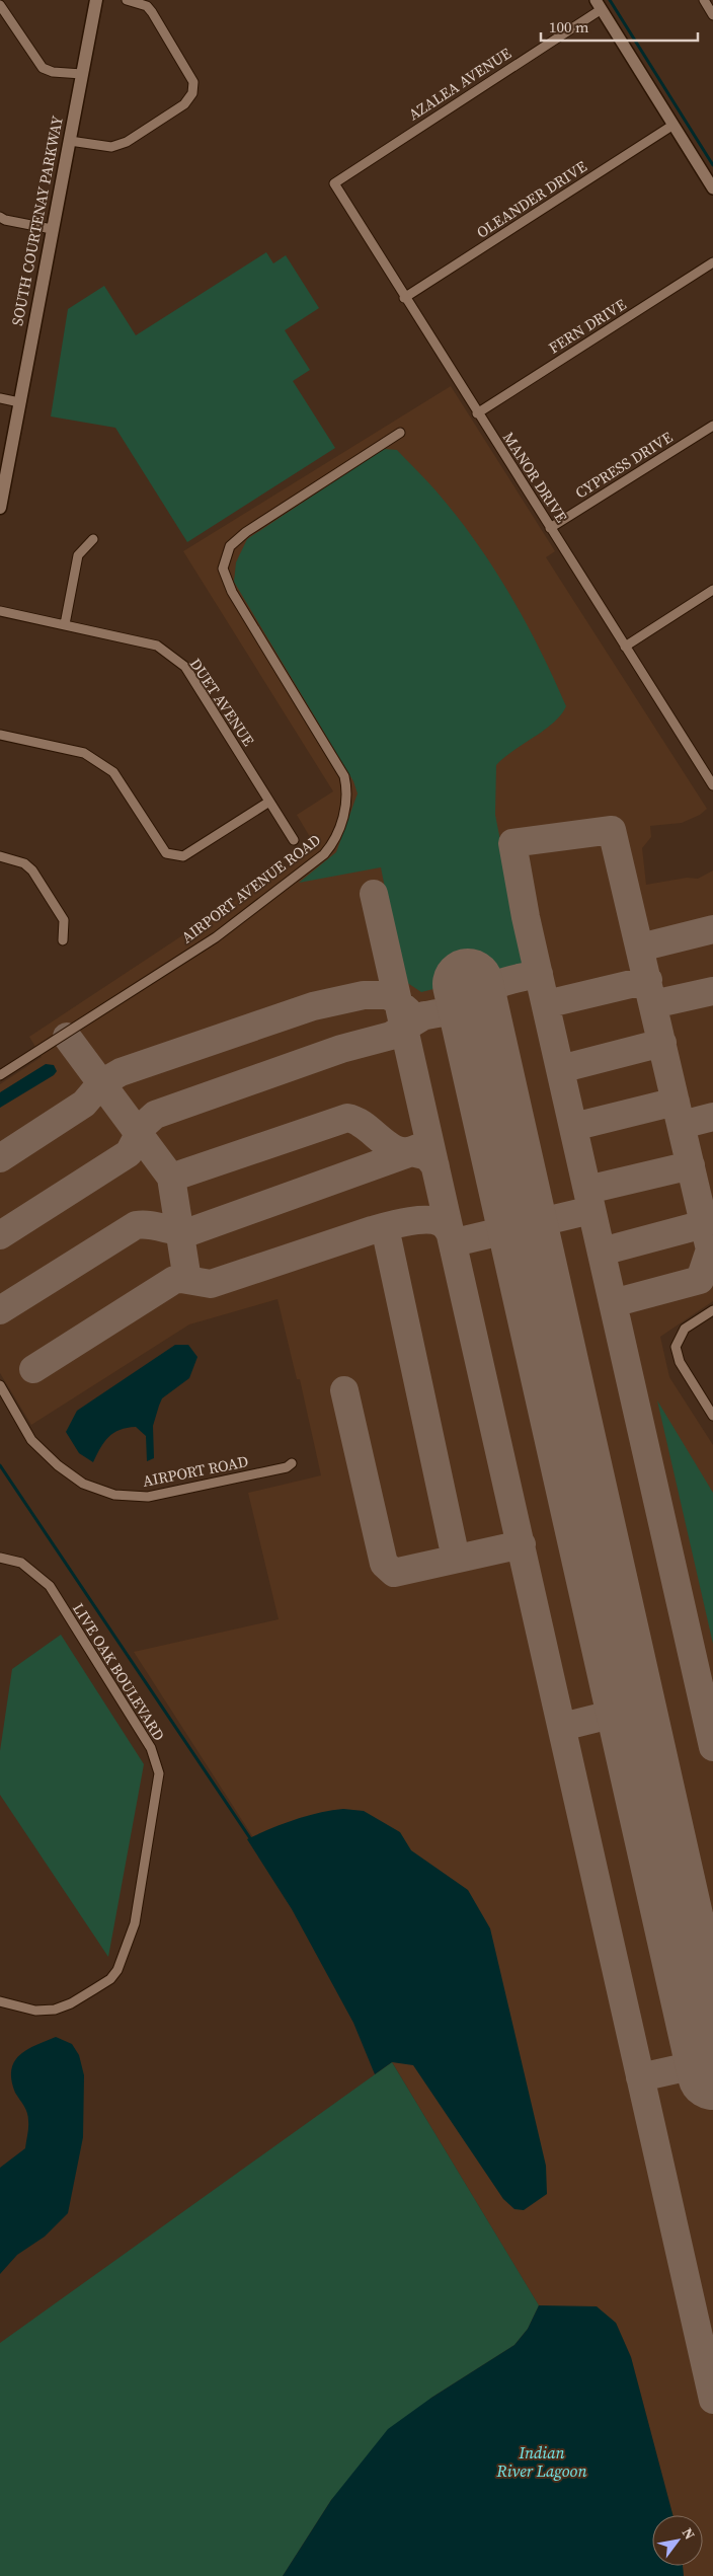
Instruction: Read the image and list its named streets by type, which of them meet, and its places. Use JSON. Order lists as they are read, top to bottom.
{
  "streets": {
    "main road": ["SOUTH COURTENAY PARKWAY"],
    "street": [
      "AZALEA AVENUE",
      "OLEANDER DRIVE",
      "FERN DRIVE",
      "CYPRESS DRIVE",
      "MANOR DRIVE",
      "DUET AVENUE",
      "AIRPORT AVENUE ROAD",
      "AIRPORT ROAD",
      "LIVE OAK BOULEVARD"
    ]
  },
  "crossings": [
    ["AZALEA AVENUE", "MANOR DRIVE"],
    ["OLEANDER DRIVE", "MANOR DRIVE"],
    ["FERN DRIVE", "MANOR DRIVE"],
    ["CYPRESS DRIVE", "MANOR DRIVE"]
  ],
  "water": ["Indian River Lagoon"],
  "scale_bar": "100 m",
  "north": "top right"
}
